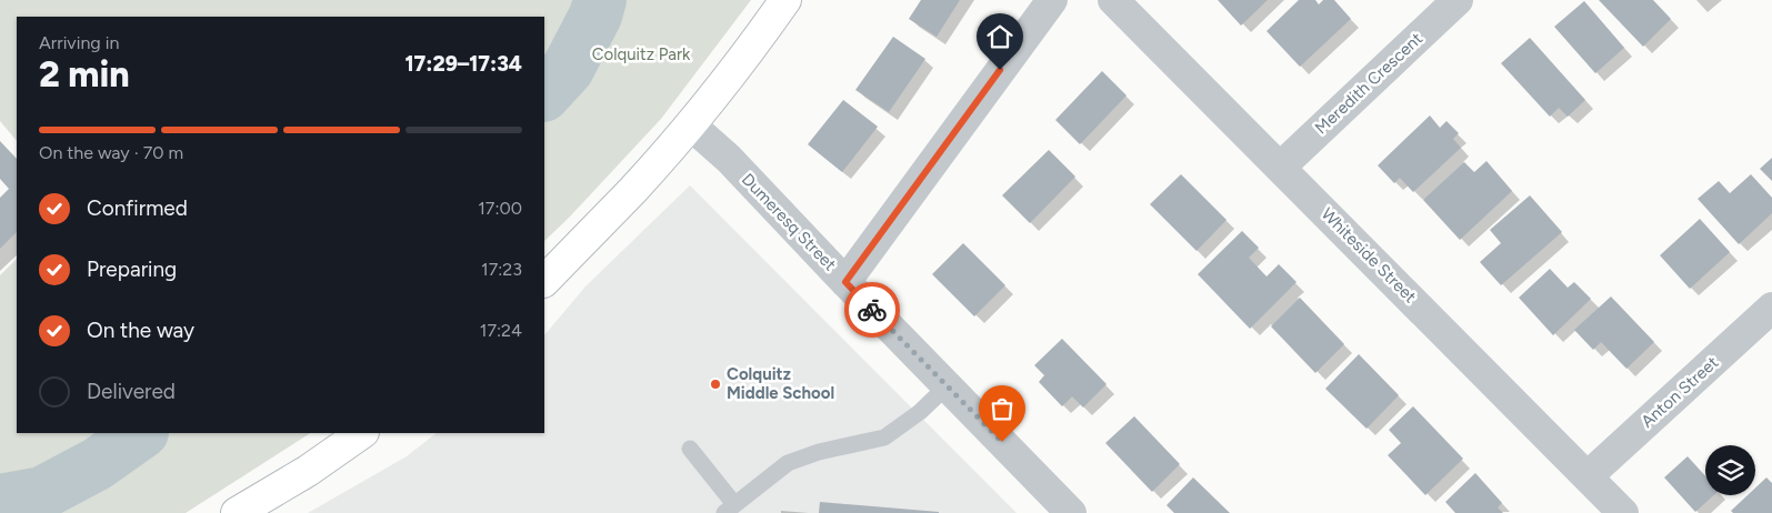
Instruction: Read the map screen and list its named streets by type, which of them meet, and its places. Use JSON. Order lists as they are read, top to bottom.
{
  "streets": {
    "street": [
      "Meredith Crescent",
      "Dumeresq Street",
      "Whiteside Street",
      "Anton Street"
    ]
  },
  "crossings": [
    ["Meredith Crescent", "Whiteside Street"],
    ["Whiteside Street", "Anton Street"]
  ],
  "parks": ["Colquitz Park"],
  "places": ["Colquitz Middle School"],
  "page": {
    "heading": ["2 min", "Arriving in", "17:29–17:34"],
    "bar": "On the way · 70 m",
    "list": [
      ["Confirmed", "17:00"],
      ["Preparing", "17:23"],
      ["On the way", "17:24"],
      "Delivered"
    ]
  }
}
